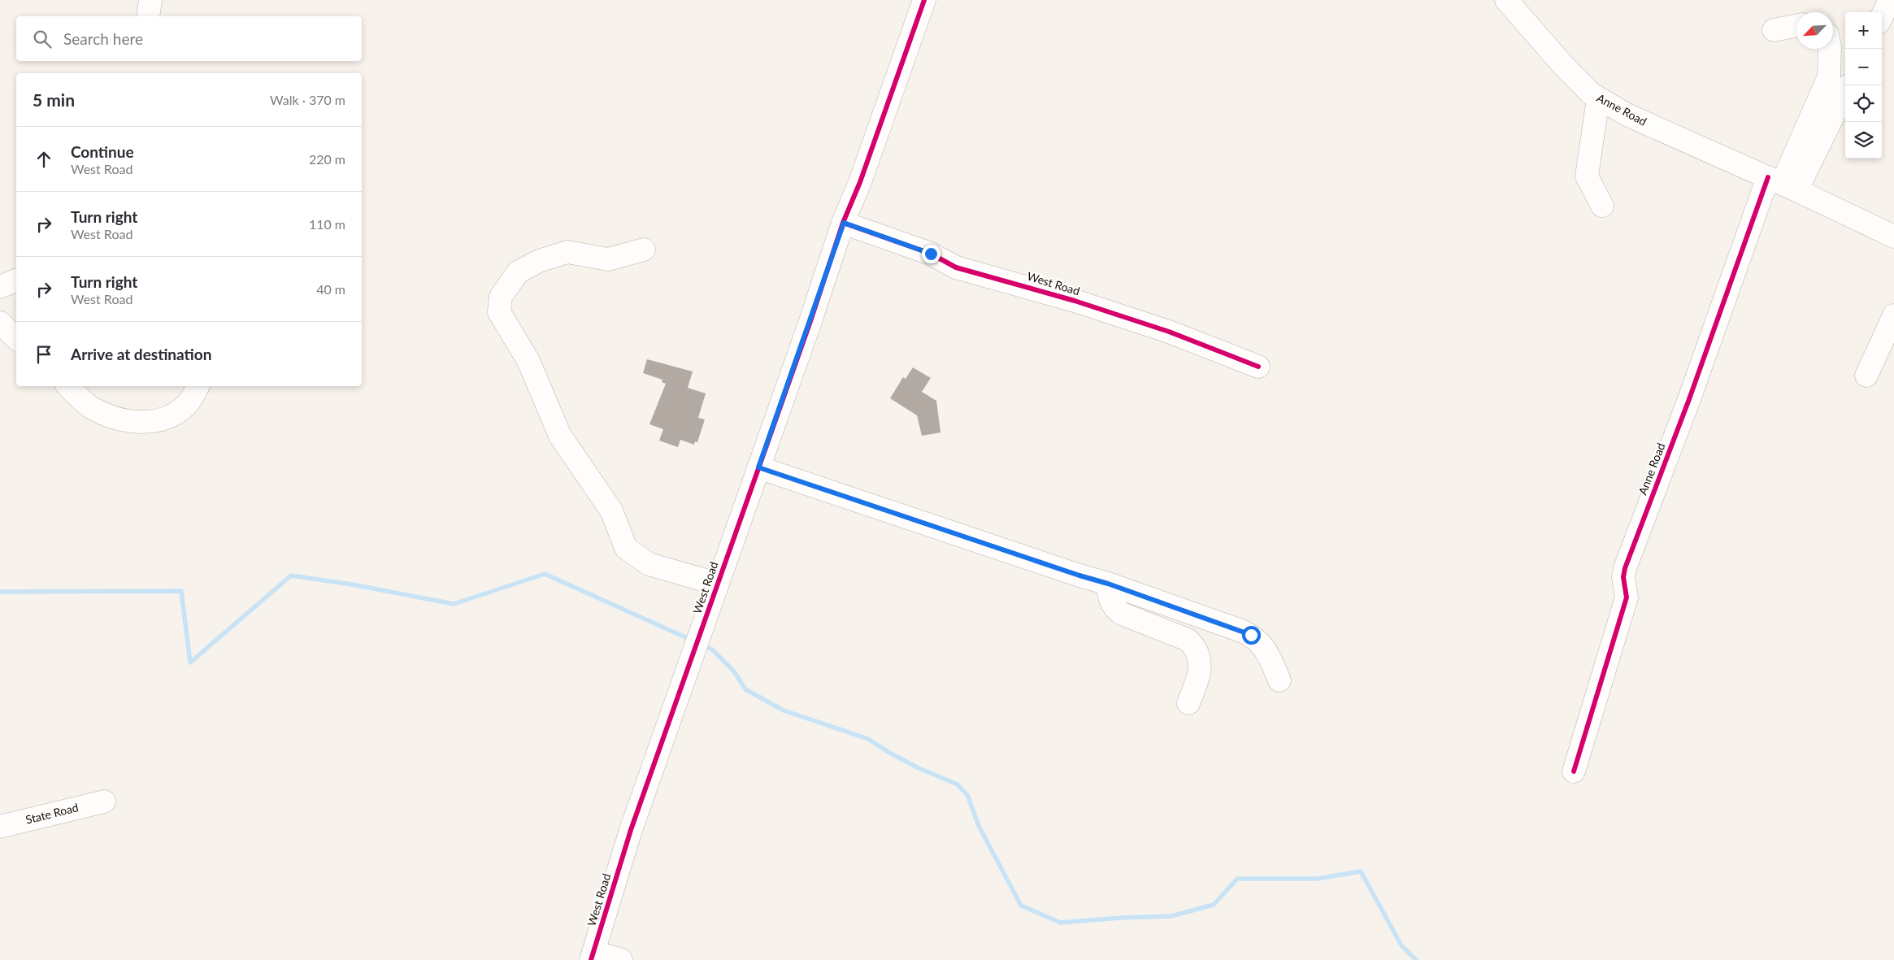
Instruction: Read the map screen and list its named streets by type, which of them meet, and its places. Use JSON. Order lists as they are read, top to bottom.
{
  "streets": {
    "street": ["Anne Road", "West Road", "State Road"]
  },
  "north": "bottom left",
  "page": {
    "map_buttons": ["+", "−"],
    "search": "Search here",
    "heading": ["5 min", "Walk · 370 m"],
    "list": [
      ["Continue", "West Road", "220 m"],
      ["Turn right", "West Road", "110 m"],
      ["Turn right", "West Road", "40 m"],
      "Arrive at destination"
    ]
  }
}
